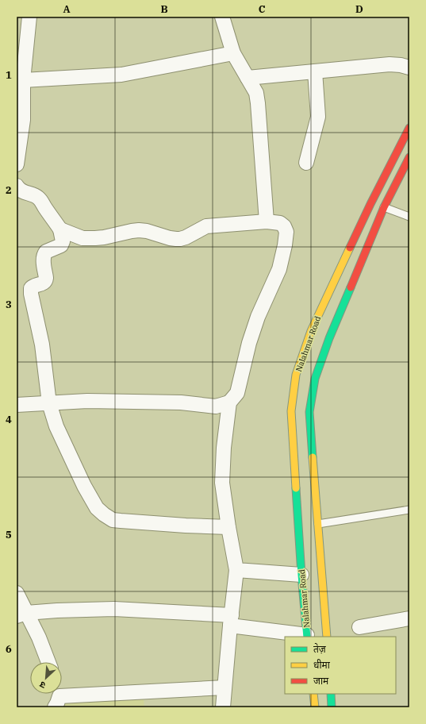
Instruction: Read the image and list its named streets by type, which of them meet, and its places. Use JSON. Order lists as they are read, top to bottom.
{
  "streets": {
    "main road": ["Nalahmar Road"]
  },
  "legend": ["तेज़", "धीमा", "जाम"],
  "north": "bottom left",
  "grid": {
    "columns": [
      "A",
      "B",
      "C",
      "D"
    ],
    "rows": [
      "1",
      "2",
      "3",
      "4",
      "5",
      "6"
    ]
  }
}
